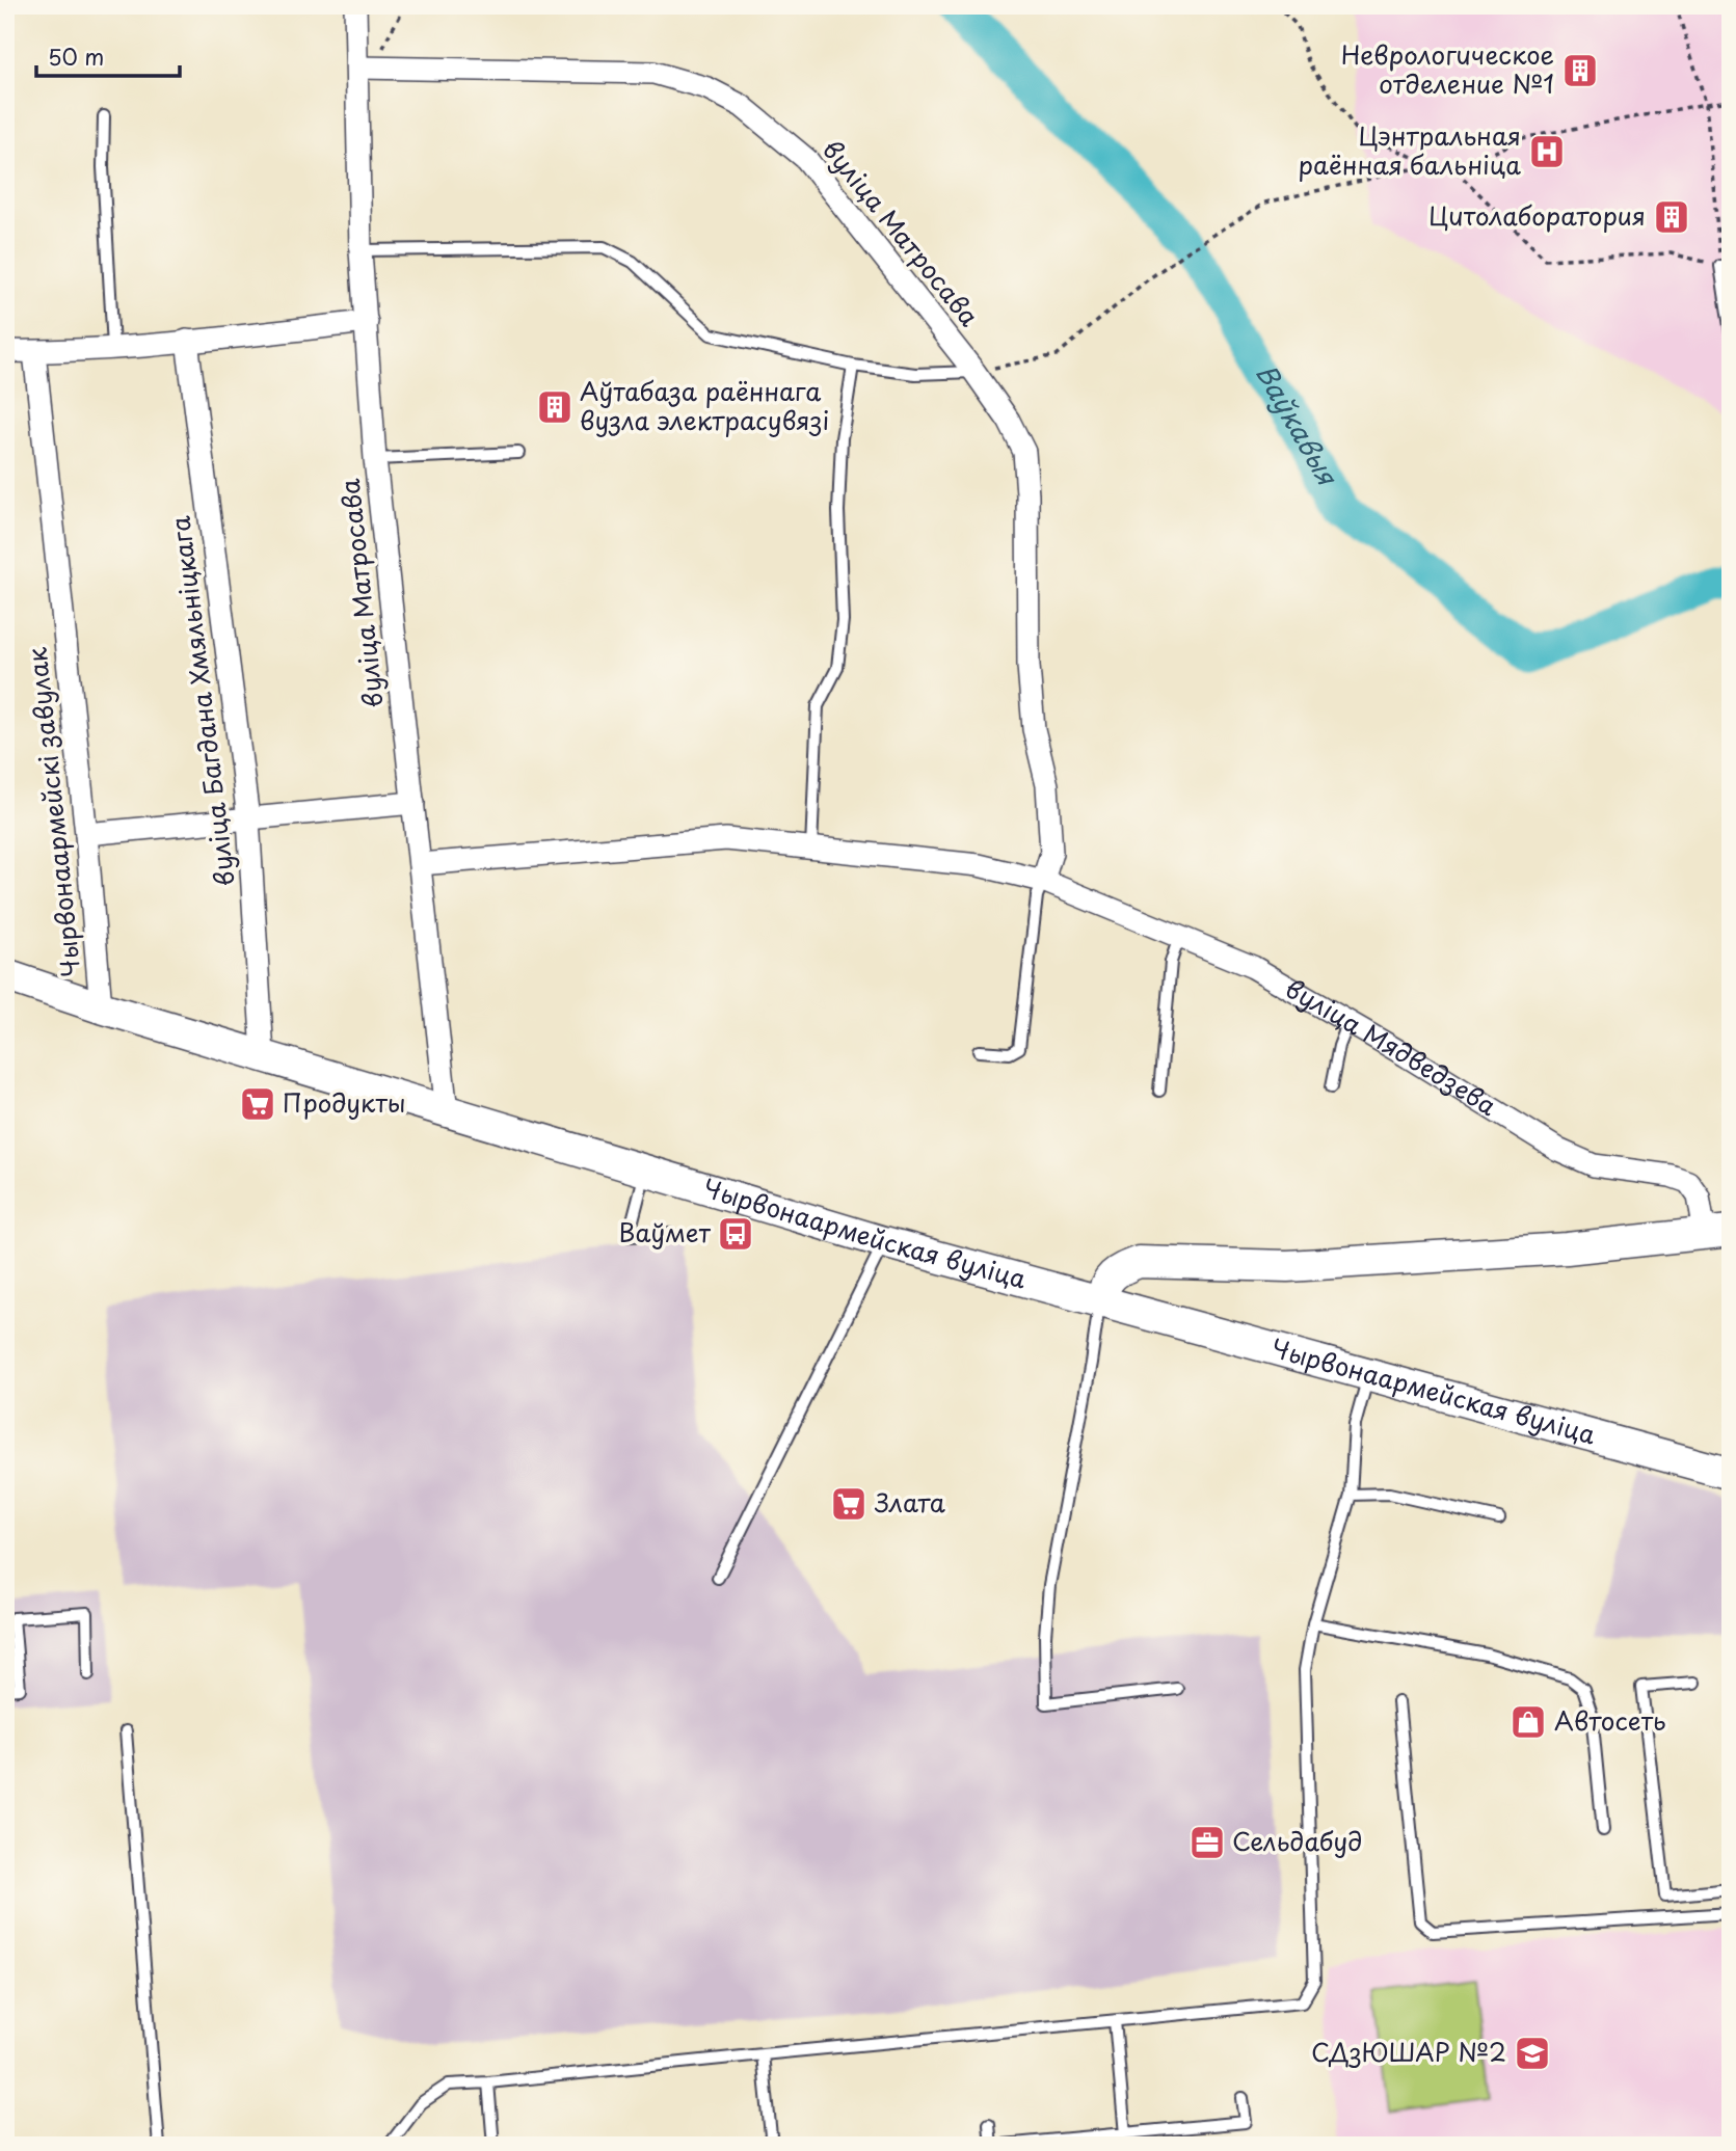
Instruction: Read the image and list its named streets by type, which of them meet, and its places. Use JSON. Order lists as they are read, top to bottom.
{
  "streets": {
    "street": [
      "вуліца Матросава",
      "вуліца Багдана Хмяльніцкага",
      "Чырвонаармейскі завулак",
      "вуліца Мядведзева",
      "Чырвонаармейская вуліца"
    ]
  },
  "crossings": [
    ["вуліца Матросава", "вуліца Мядведзева"],
    ["вуліца Матросава", "Чырвонаармейская вуліца"],
    ["вуліца Багдана Хмяльніцкага", "Чырвонаармейская вуліца"],
    ["Чырвонаармейскі завулак", "Чырвонаармейская вуліца"],
    ["вуліца Мядведзева", "Чырвонаармейская вуліца"]
  ],
  "water": ["Ваўкавыя"],
  "places": {
    "building": ["Неврологическое отделение №1", "Цитолаборатория", "Аўтабаза раённага вузла электрасувязі"],
    "hospital": ["Цэнтральная раённая бальніца"],
    "supermarket": ["Продукты", "Злата"],
    "bus stop": ["Ваўмет"],
    "shop": ["Автосеть"],
    "office": ["Сельдабуд"],
    "school or university": ["СДзЮШАР №2"]
  },
  "scale_bar": "50 m"
}
